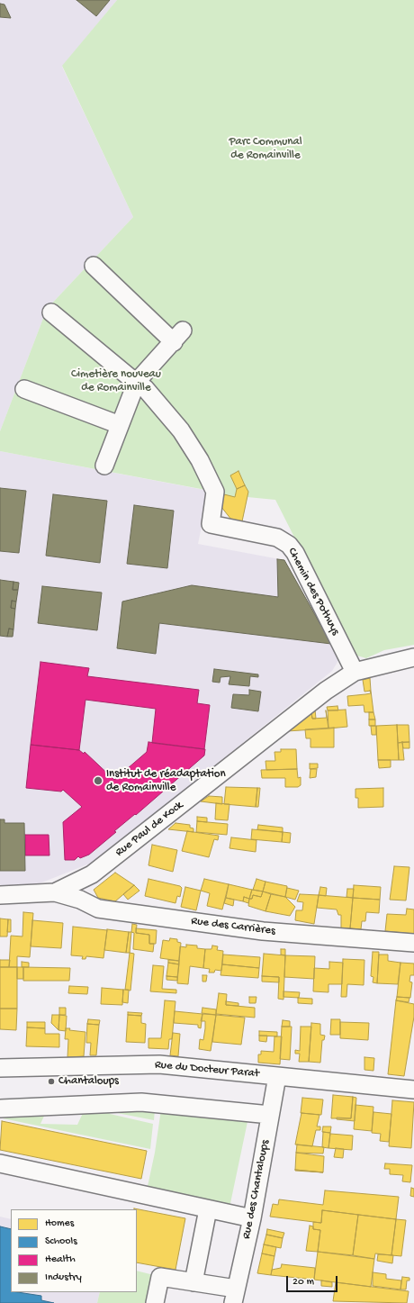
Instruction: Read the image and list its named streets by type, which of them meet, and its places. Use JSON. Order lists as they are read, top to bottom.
{
  "streets": {
    "street": [
      "Chemin des Pothuys",
      "Rue Paul de Kock",
      "Rue des Carrières",
      "Rue du Docteur Parat",
      "Rue des Chantaloups"
    ]
  },
  "crossings": [
    ["Chemin des Pothuys", "Rue Paul de Kock"],
    ["Rue Paul de Kock", "Rue des Carrières"],
    ["Rue du Docteur Parat", "Rue des Chantaloups"]
  ],
  "parks": ["Parc Communal de Romainville", "Cimetière nouveau de Romainville"],
  "places": ["Institut de réadaptation de Romainville", "Chantaloups"],
  "legend": [
    "Homes",
    "Schools",
    "Health",
    "Industry"
  ],
  "scale_bar": "20 m"
}
